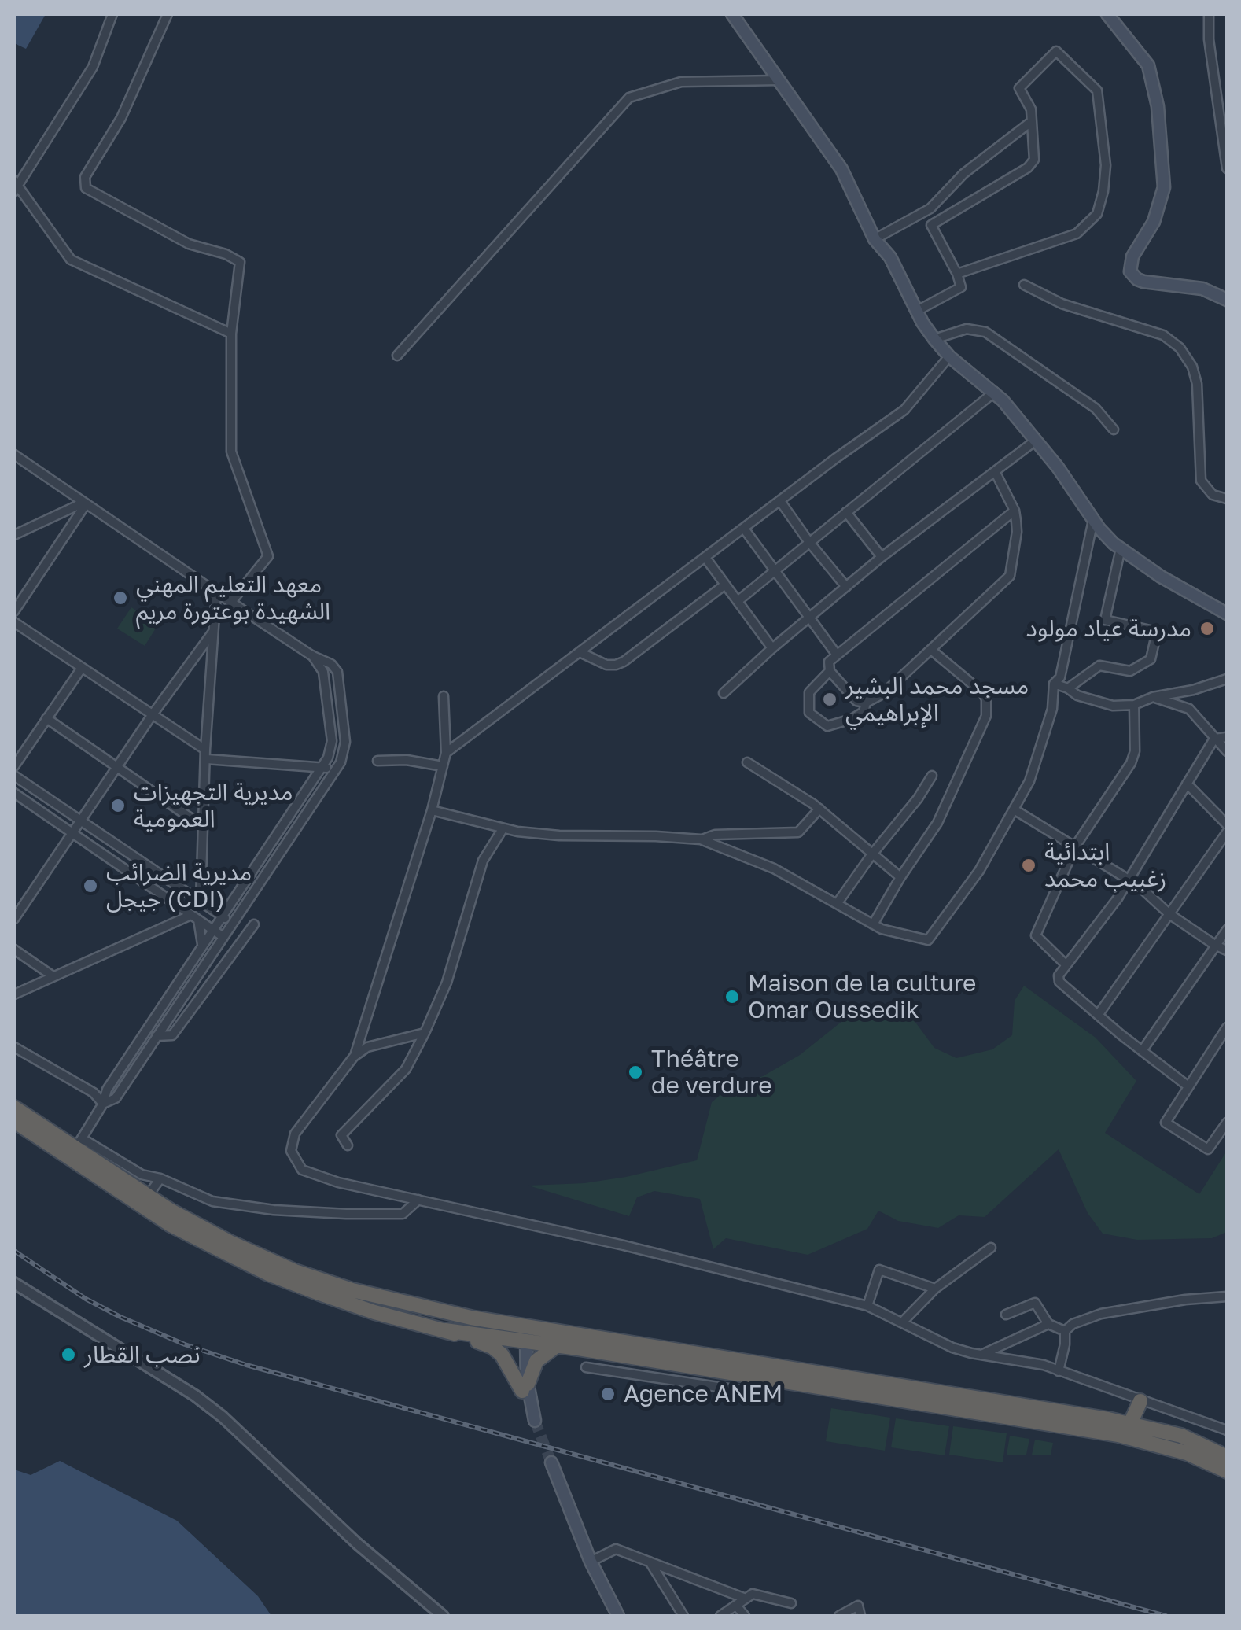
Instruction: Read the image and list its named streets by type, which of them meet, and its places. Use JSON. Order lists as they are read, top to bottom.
{
  "places": [
    "معهد التعليم المهني الشهيدة بوعتورة مريم",
    "مدرسة عياد مولود",
    "مسجد محمد البشير الإبراهيمي",
    "مديرية التجهيزات العمومية",
    "ابتدائية زغبيب محمد",
    "مديرية الضرائب جيجل (CDI)",
    "Maison de la culture Omar Oussedik",
    "Théâtre de verdure",
    "نصب القطار",
    "Agence ANEM"
  ]
}
